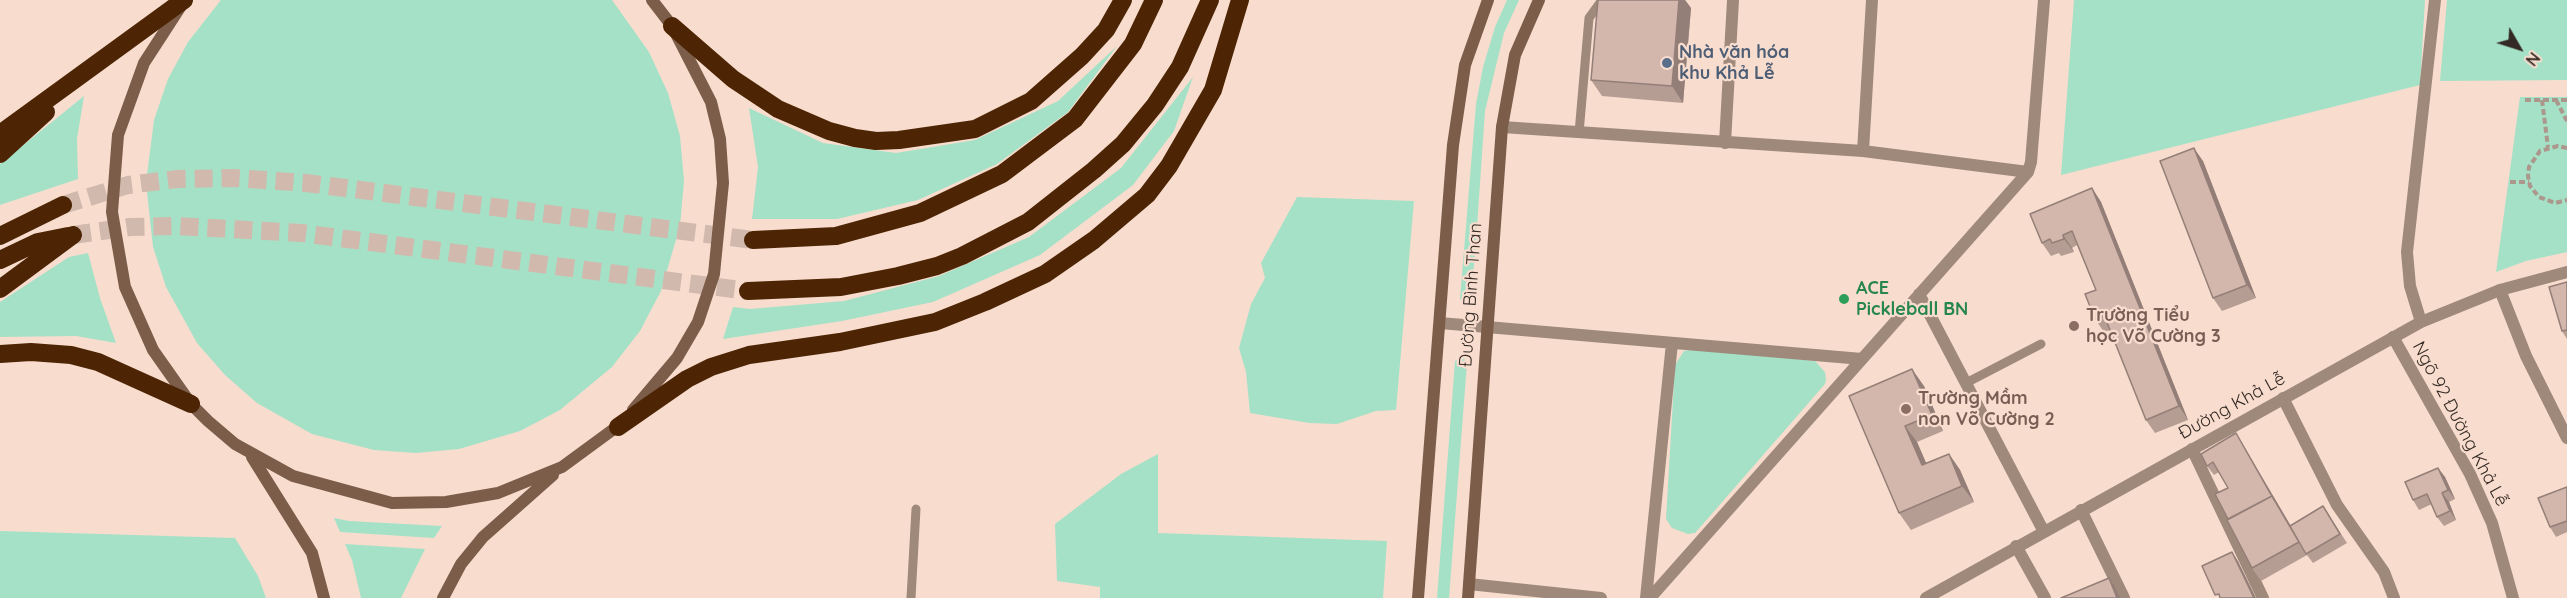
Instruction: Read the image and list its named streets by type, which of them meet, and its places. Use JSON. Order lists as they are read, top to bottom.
{
  "streets": {
    "main road": ["Đường Bình Than"],
    "street": ["Đường Khả Lễ", "Ngõ 92 Đường Khả Lễ"]
  },
  "crossings": [
    ["Đường Khả Lễ", "Ngõ 92 Đường Khả Lễ"]
  ],
  "places": [
    "Nhà văn hóa khu Khả Lễ",
    "ACE Pickleball BN",
    "Trường Tiểu học Võ Cường 3",
    "Trường Mầm non Võ Cường 2"
  ],
  "north": "bottom right"
}
